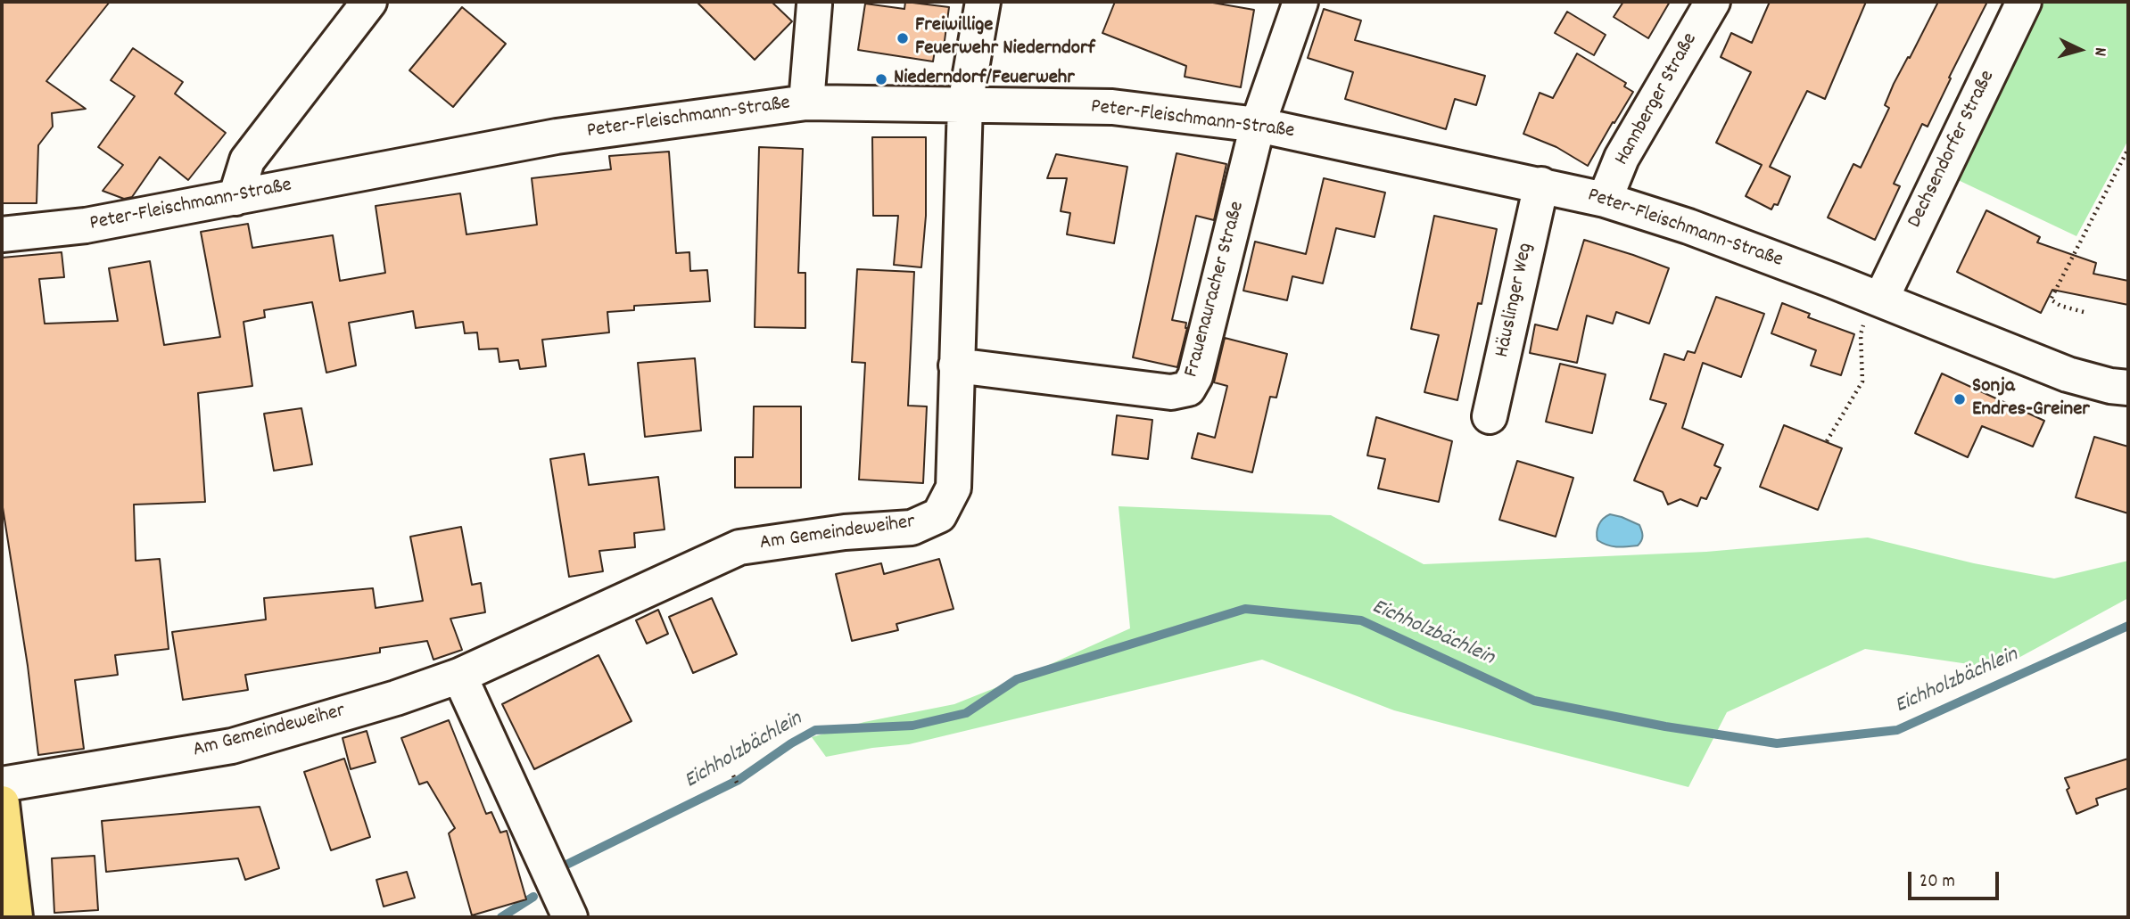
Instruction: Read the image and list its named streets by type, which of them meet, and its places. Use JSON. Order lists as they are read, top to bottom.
{
  "streets": {
    "street": [
      "Hannberger Straße",
      "Peter-Fleischmann-Straße",
      "Dechsendorfer Straße",
      "Frauenauracher Straße",
      "Häuslinger Weg",
      "Am Gemeindeweiher"
    ]
  },
  "crossings": [
    ["Hannberger Straße", "Peter-Fleischmann-Straße"],
    ["Peter-Fleischmann-Straße", "Dechsendorfer Straße"],
    ["Peter-Fleischmann-Straße", "Frauenauracher Straße"],
    ["Peter-Fleischmann-Straße", "Häuslinger Weg"],
    ["Peter-Fleischmann-Straße", "Am Gemeindeweiher"],
    ["Frauenauracher Straße", "Am Gemeindeweiher"]
  ],
  "water": ["Eichholzbächlein"],
  "places": ["Freiwillige Feuerwehr Niederndorf", "Niederndorf/Feuerwehr", "Sonja Endres-Greiner"],
  "scale_bar": "20 m",
  "north": "right"
}
